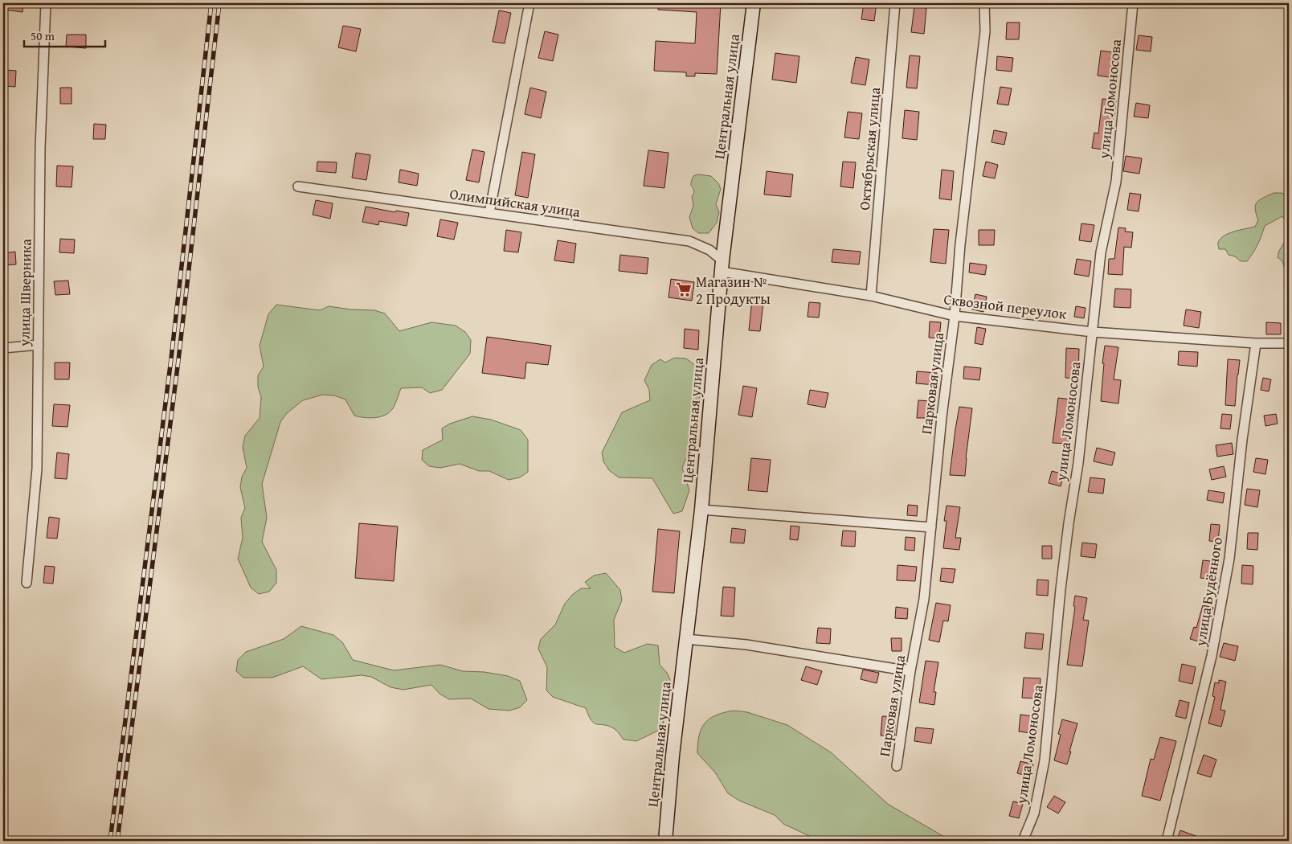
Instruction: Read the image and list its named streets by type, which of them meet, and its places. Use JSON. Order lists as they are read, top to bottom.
{
  "streets": {
    "street": [
      "Центральная улица",
      "улица Ломоносова",
      "Октябрьская улица",
      "Олимпийская улица",
      "улица Шверника",
      "Сквозной переулок",
      "Парковая улица",
      "улица Будённого"
    ]
  },
  "crossings": [
    ["Центральная улица", "Олимпийская улица"],
    ["Центральная улица", "Сквозной переулок"],
    ["улица Ломоносова", "Сквозной переулок"],
    ["Октябрьская улица", "Сквозной переулок"],
    ["Олимпийская улица", "Сквозной переулок"],
    ["Сквозной переулок", "Парковая улица"],
    ["Сквозной переулок", "улица Будённого"]
  ],
  "places": {
    "supermarket": ["Магазин № 2 Продукты"]
  },
  "scale_bar": "50 m"
}
